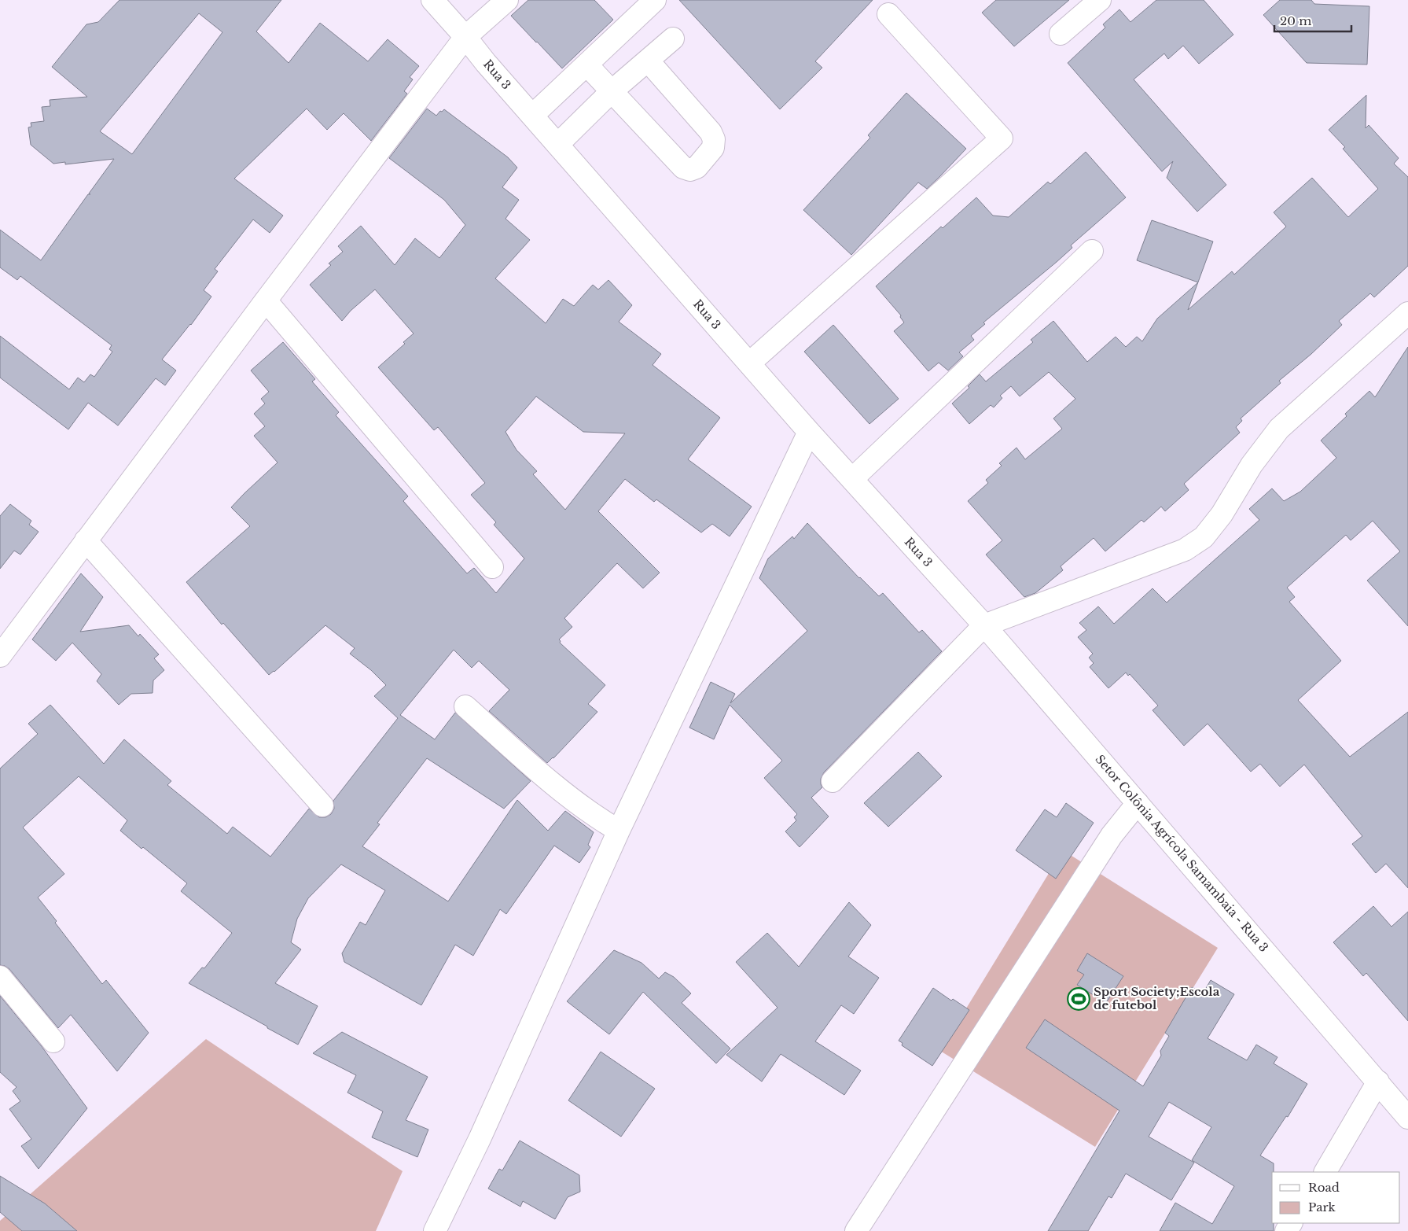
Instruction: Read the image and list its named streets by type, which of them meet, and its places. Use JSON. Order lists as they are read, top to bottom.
{
  "streets": {
    "street": ["Rua 3", "Setor Colônia Agrícola Samambaia - Rua 3"]
  },
  "crossings": [
    ["Rua 3", "Setor Colônia Agrícola Samambaia - Rua 3"]
  ],
  "places": {
    "sports": ["Sport Society;Escola de futebol"]
  },
  "legend": ["Road", "Park"],
  "scale_bar": "20 m"
}
